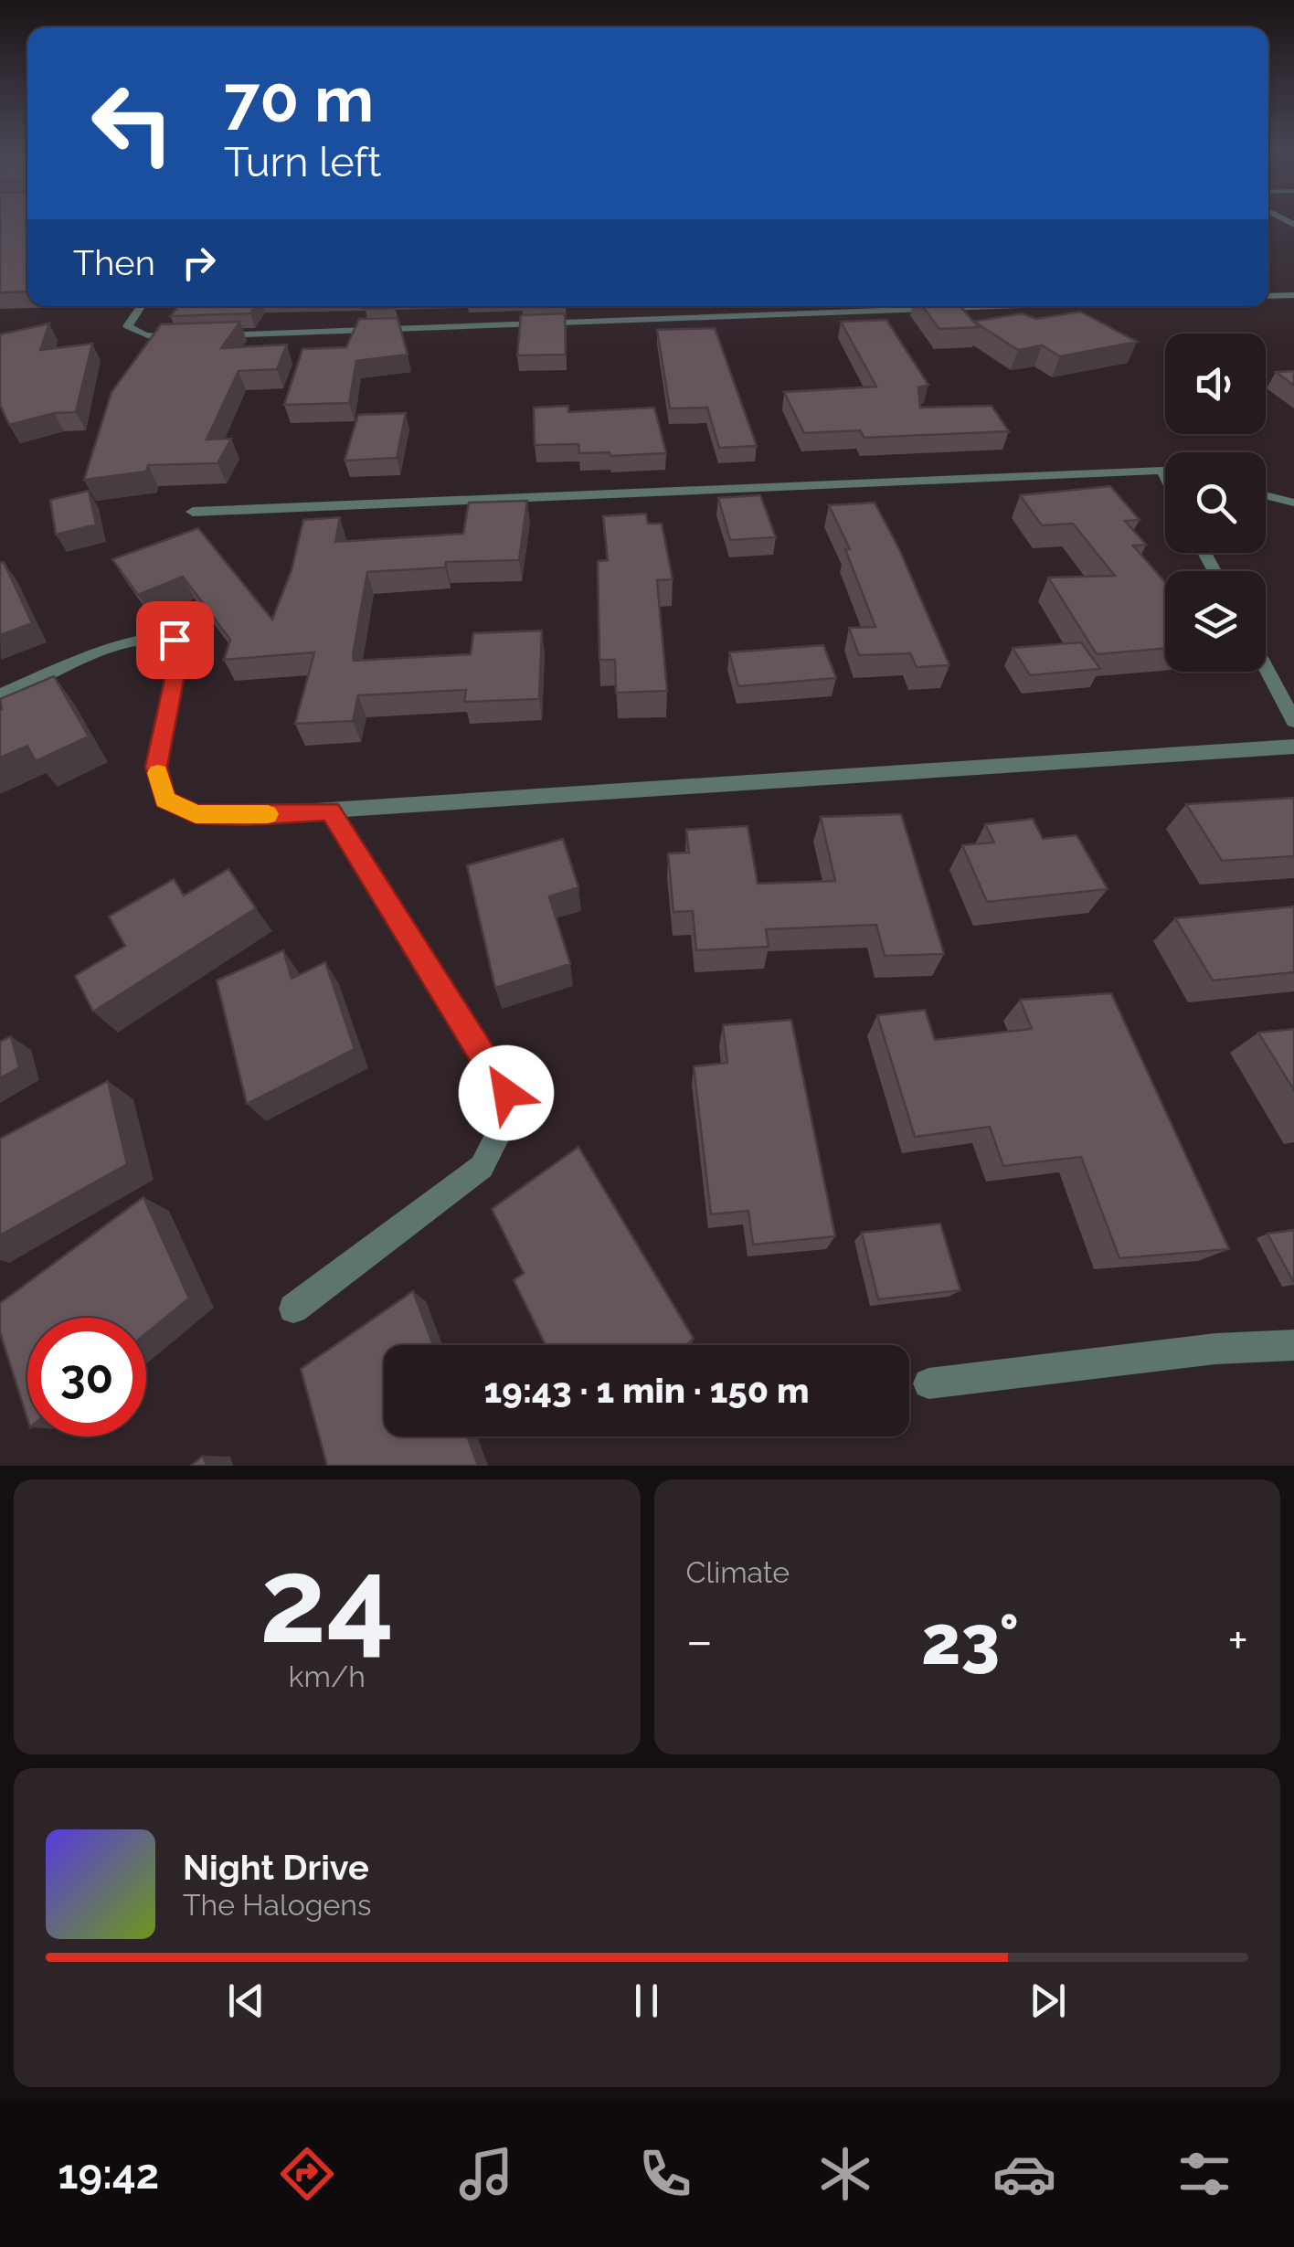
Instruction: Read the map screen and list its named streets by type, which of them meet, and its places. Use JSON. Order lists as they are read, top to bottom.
{
  "page": {
    "turn": ["70 m", "Turn left"],
    "then": "Then",
    "limit": "30",
    "trip": "19:43 · 1 min · 150 m",
    "tile": [
      ["24", "km/h"],
      "Climate"
    ],
    "heat": ["−", "23°", "+"],
    "song": ["Night Drive", "The Halogens"],
    "tabs": "19:42"
  }
}
